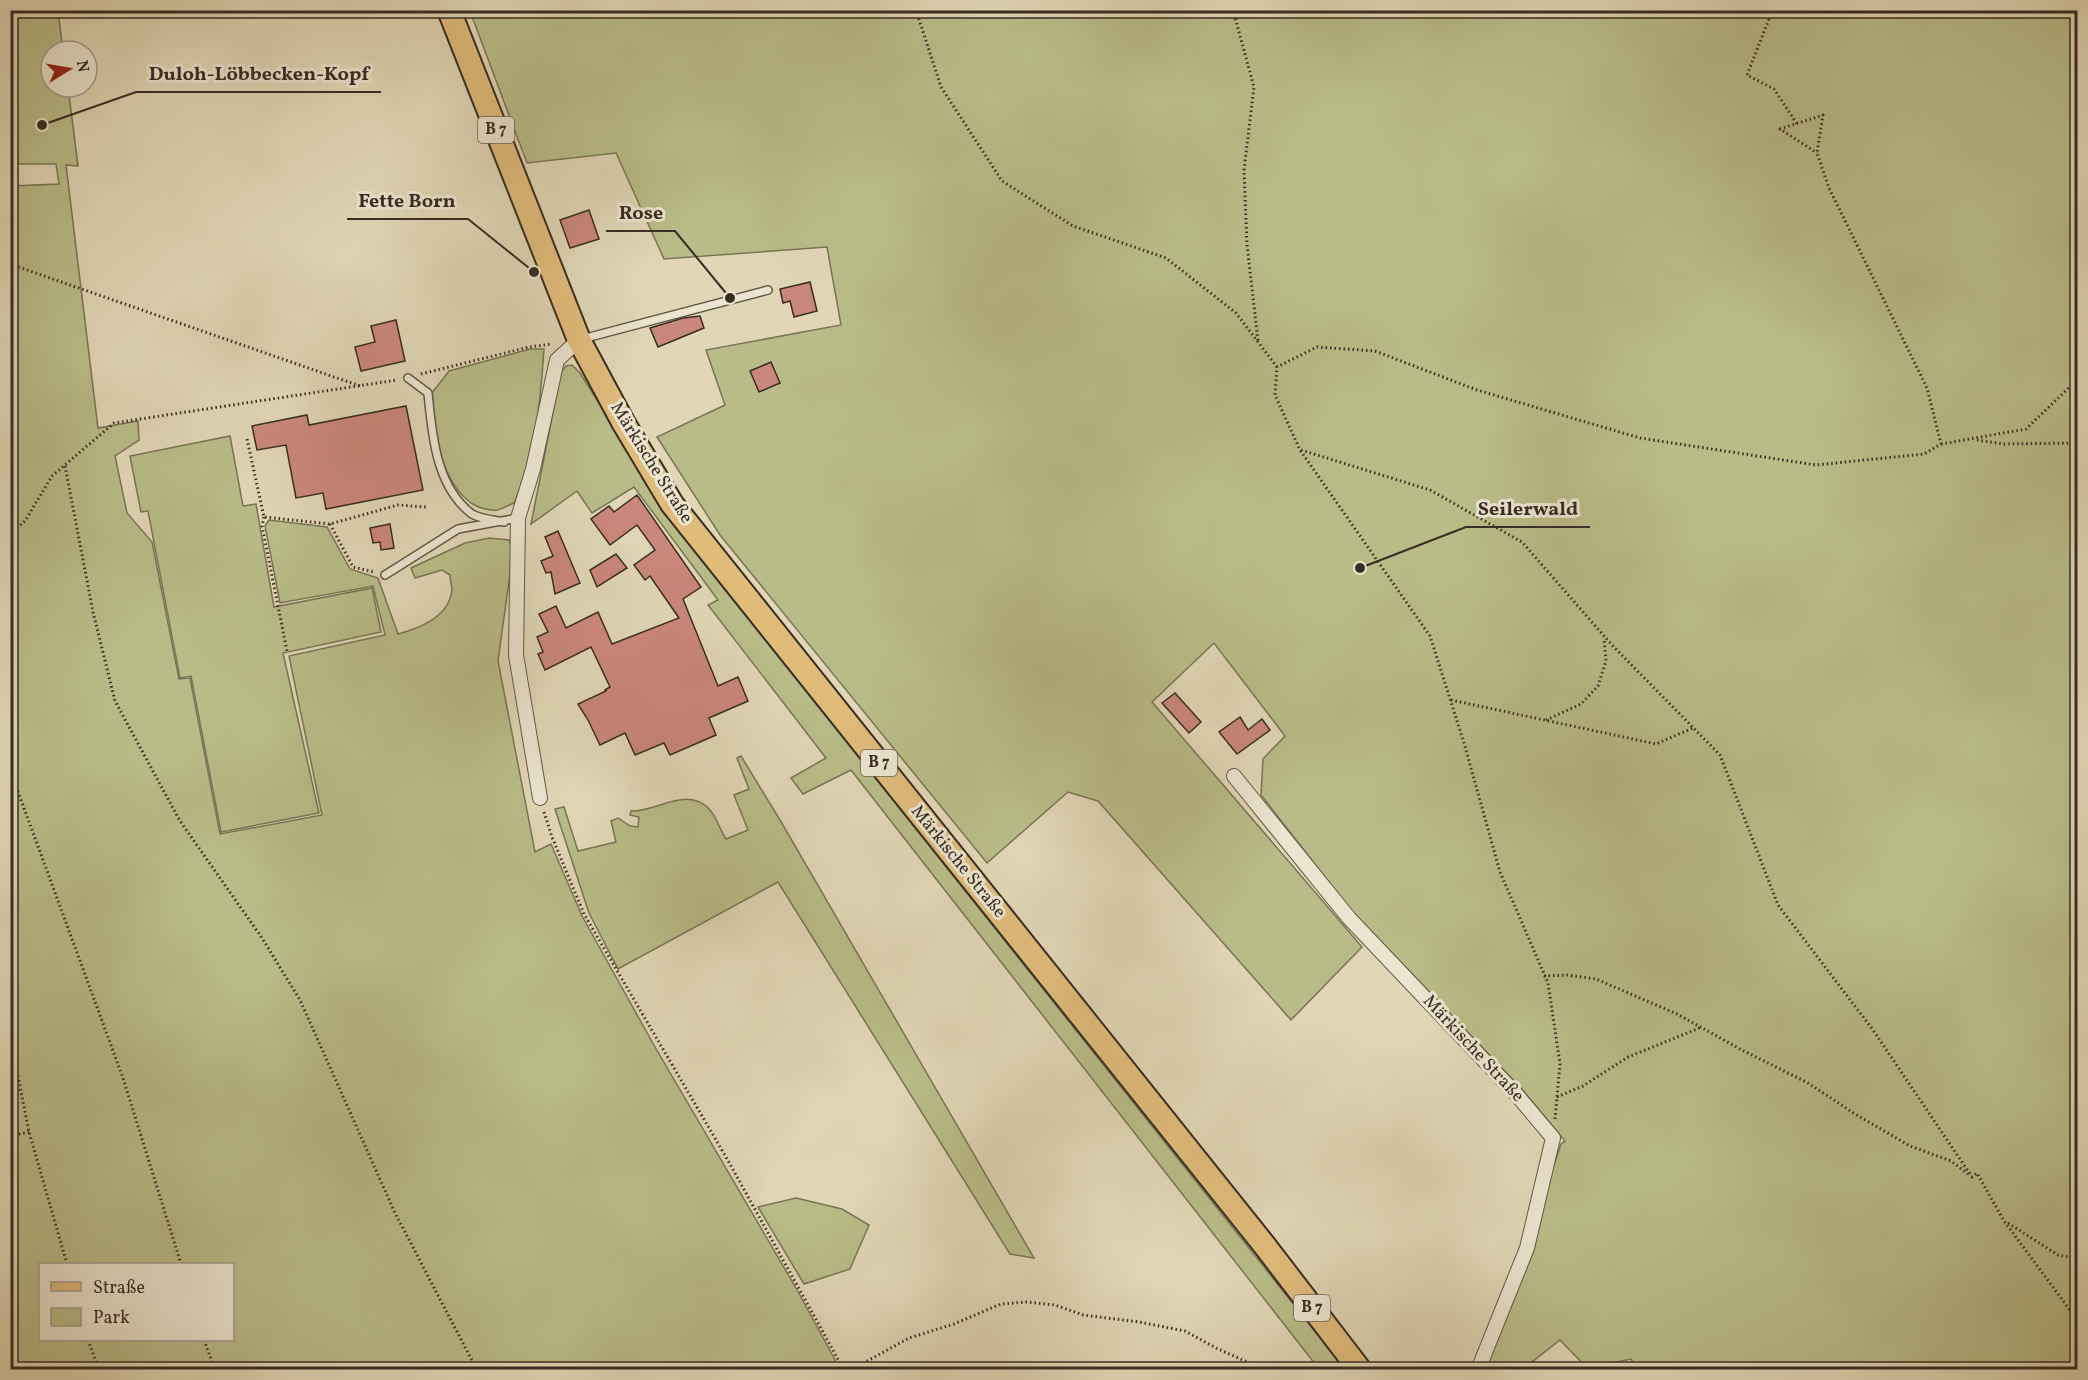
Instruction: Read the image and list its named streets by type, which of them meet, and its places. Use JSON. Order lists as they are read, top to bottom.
{
  "streets": {
    "main road": ["B 7", "Märkische Straße"]
  },
  "places": [
    "Duloh-Löbbecken-Kopf",
    "Fette Born",
    "Rose",
    "Seilerwald"
  ],
  "legend": ["Straße", "Park"],
  "north": "right"
}
